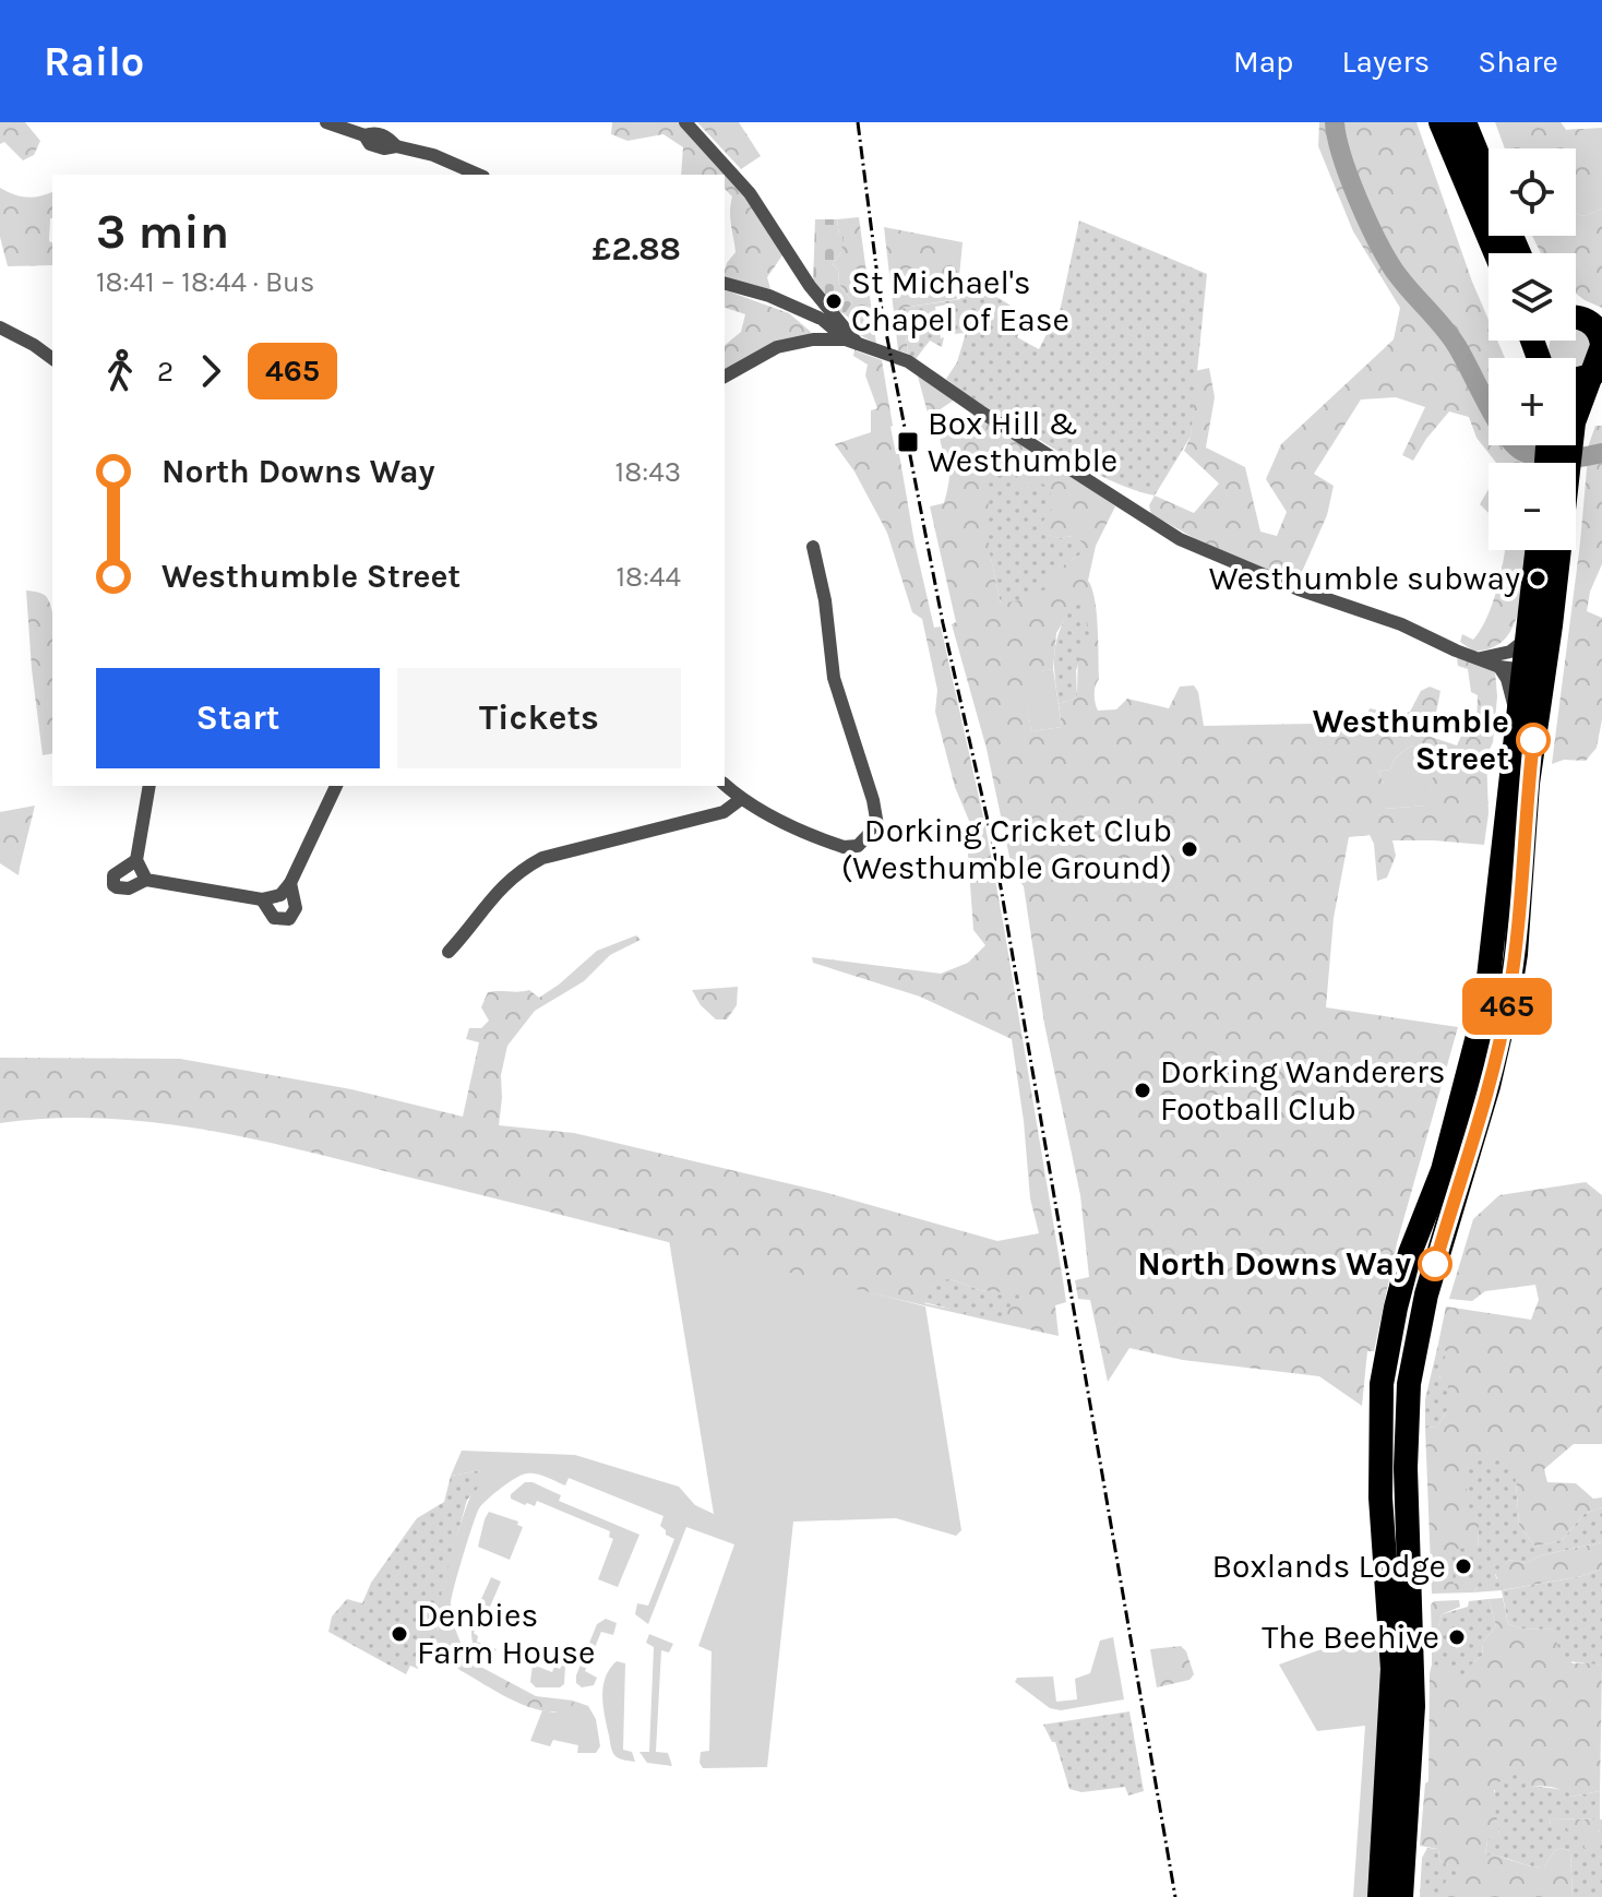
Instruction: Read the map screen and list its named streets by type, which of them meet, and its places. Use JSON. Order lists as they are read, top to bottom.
{
  "places": {
    "other": [
      "St Michael's Chapel of Ease",
      "Westhumble subway",
      "Westhumble Street",
      "Dorking Cricket Club (Westhumble Ground)",
      "Dorking Wanderers Football Club",
      "North Downs Way",
      "Boxlands Lodge",
      "Denbies Farm House",
      "The Beehive"
    ],
    "transit": ["Box Hill & Westhumble"]
  },
  "lines": ["bus line 465"],
  "page": {
    "header": "Railo",
    "nav": ["Map", "Layers", "Share"],
    "on_map": "465",
    "map_buttons": ["+", "−"],
    "heading": ["3 min", "18:41 – 18:44 · Bus", "£2.88"],
    "legs": ["2", "465"],
    "list": [
      {
        "name": "North Downs Way",
        "value": "18:43"
      },
      {
        "name": "Westhumble Street",
        "value": "18:44"
      }
    ],
    "buttons": ["Start", "Tickets"]
  }
}
